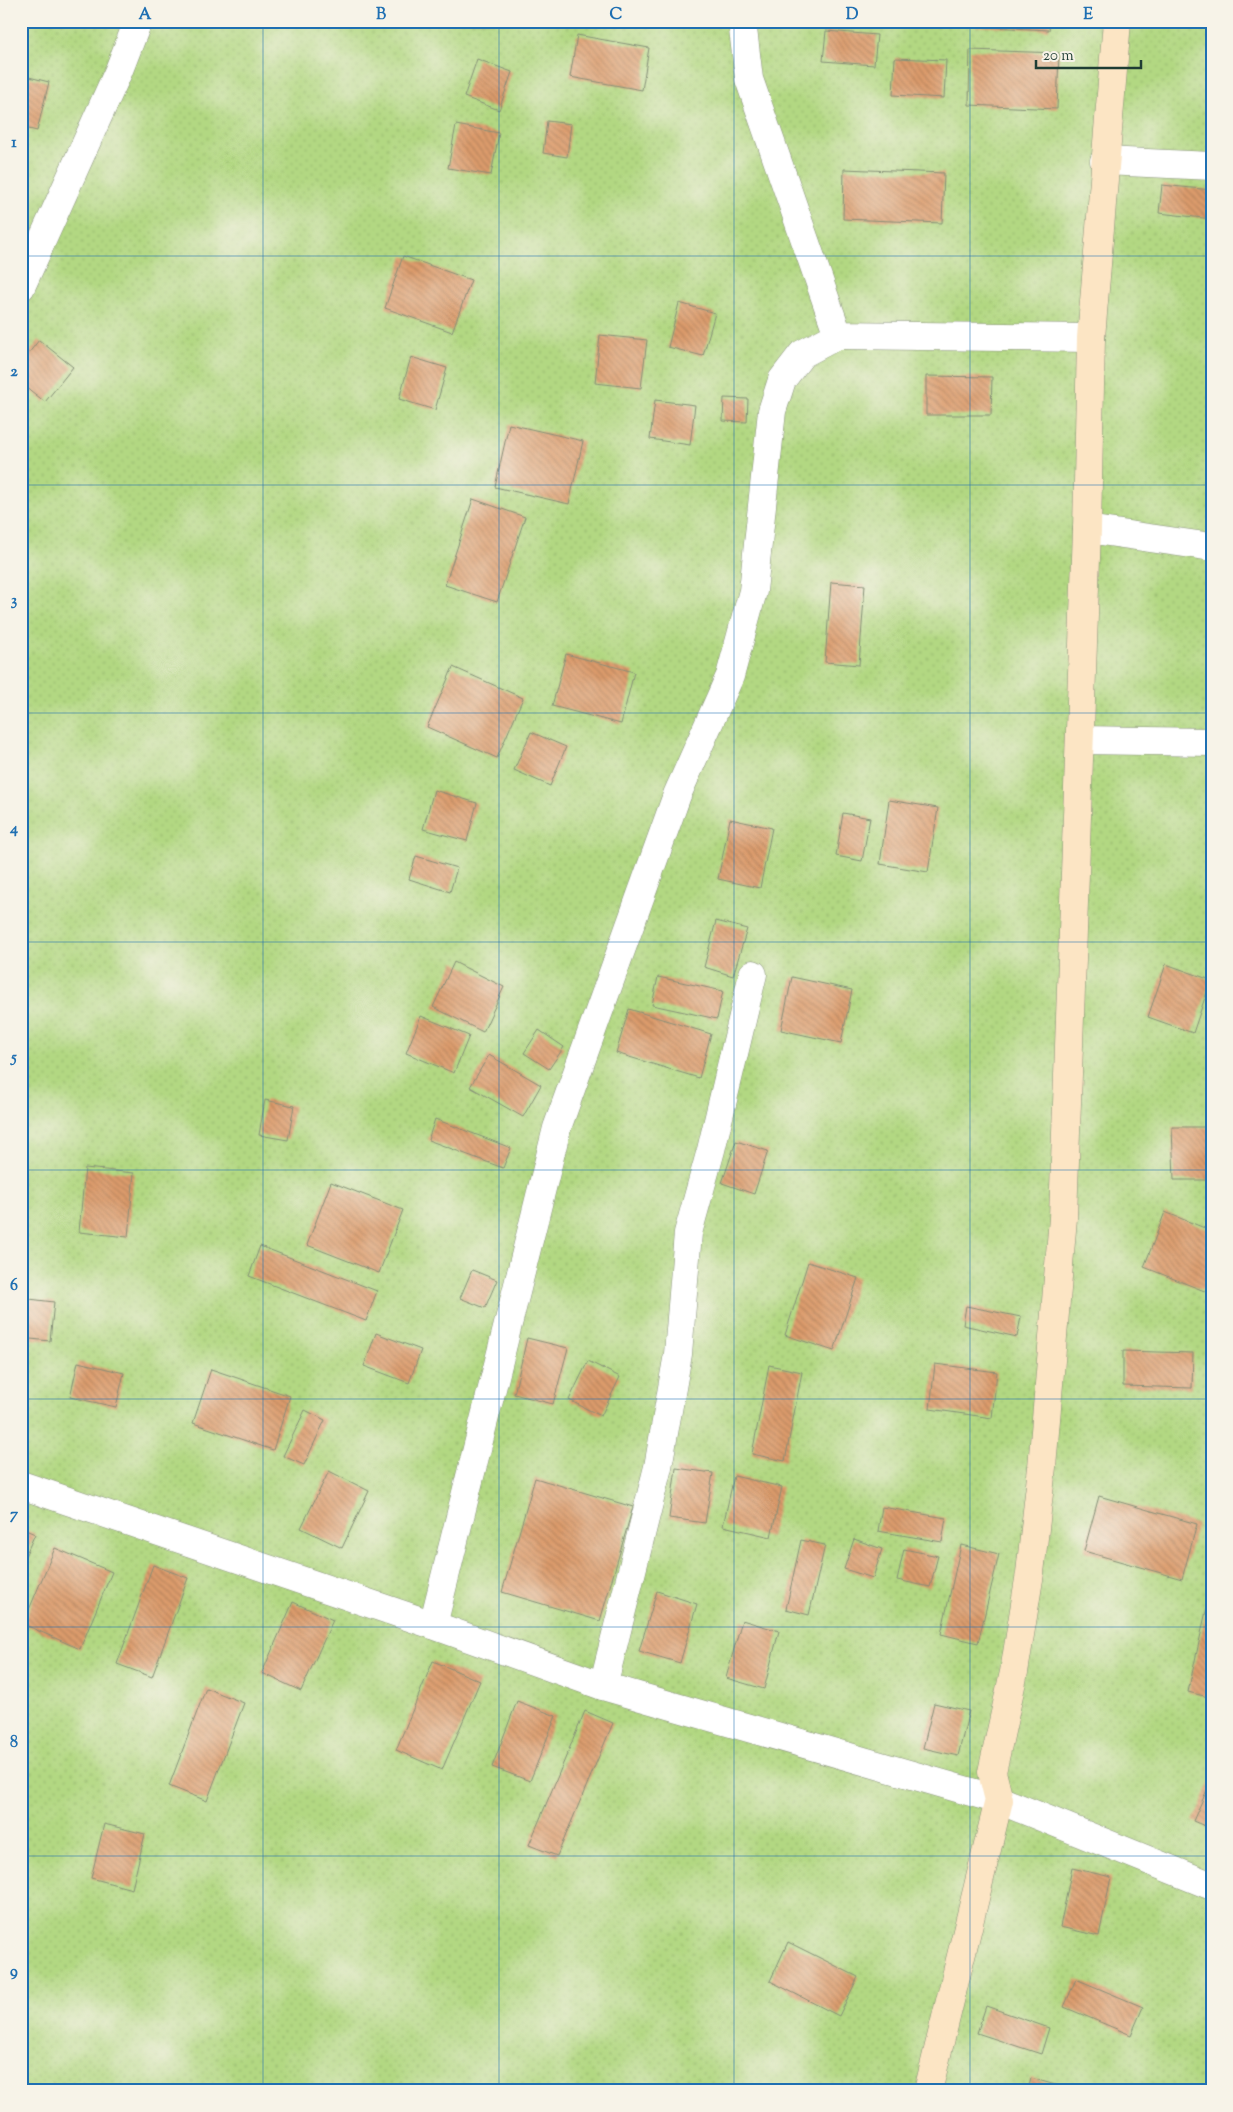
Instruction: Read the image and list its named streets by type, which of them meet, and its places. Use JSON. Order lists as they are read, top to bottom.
{
  "scale_bar": "20 m",
  "grid": {
    "columns": [
      "A",
      "B",
      "C",
      "D",
      "E"
    ],
    "rows": [
      "1",
      "2",
      "3",
      "4",
      "5",
      "6",
      "7",
      "8",
      "9"
    ]
  }
}
